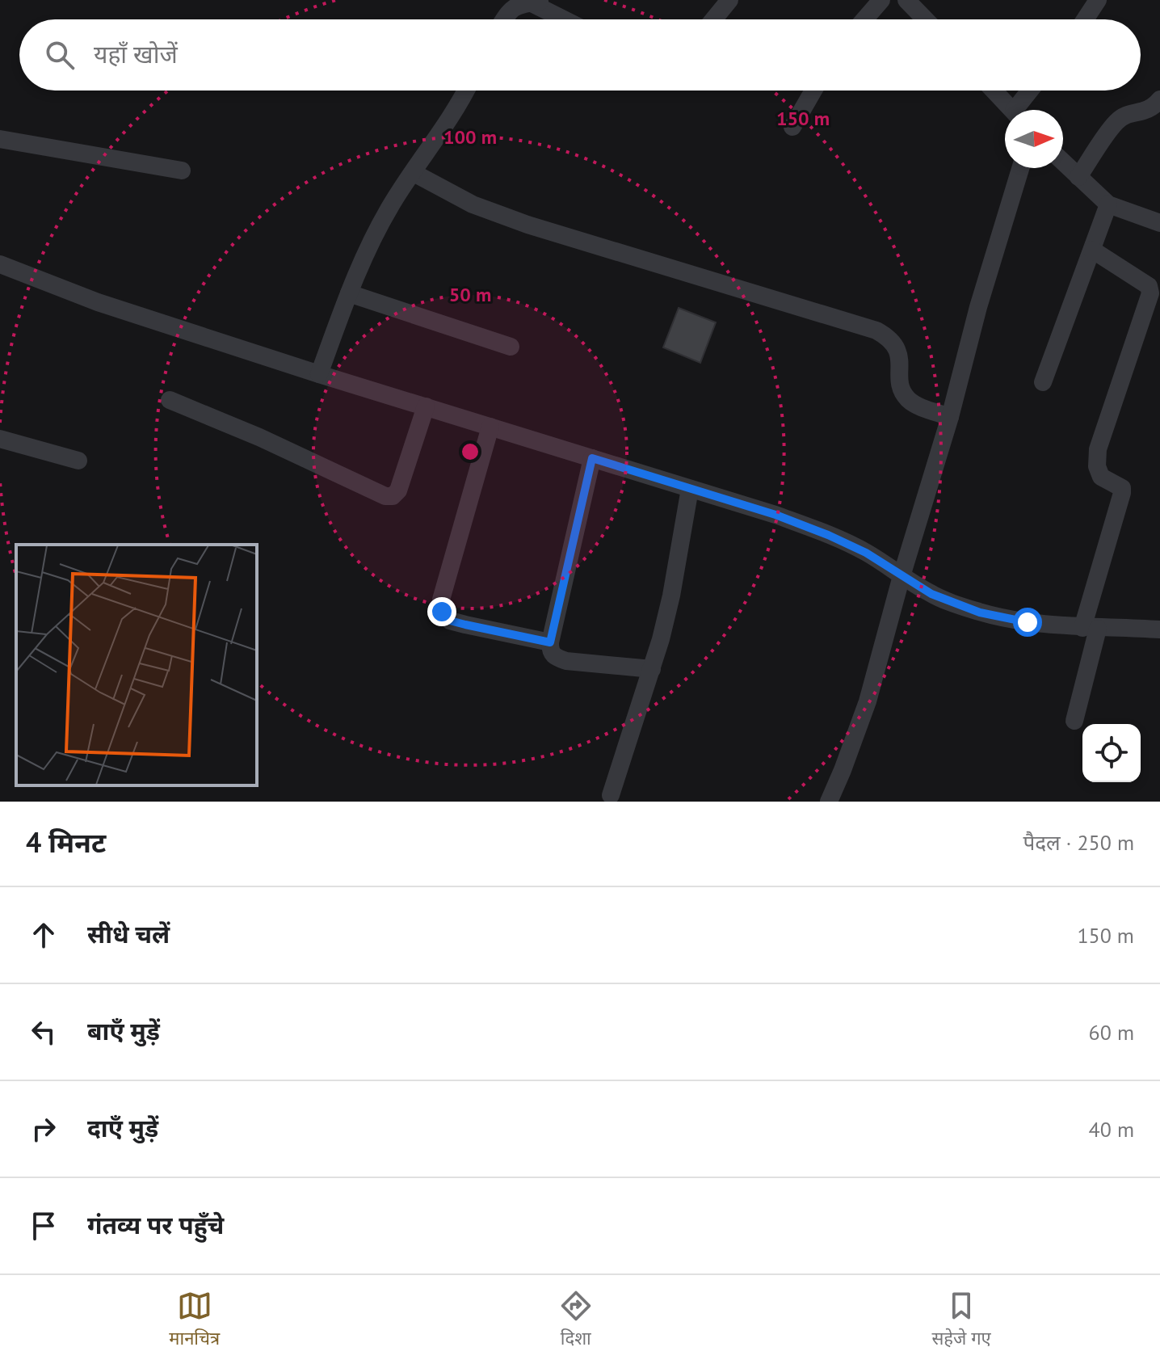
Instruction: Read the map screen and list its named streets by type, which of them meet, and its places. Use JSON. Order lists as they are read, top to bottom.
{
  "north": "right",
  "page": {
    "search": "यहाँ खोजें",
    "heading": ["4 मिनट", "पैदल · 250 m"],
    "list": [
      ["सीधे चलें", "150 m"],
      ["बाएँ मुड़ें", "60 m"],
      ["दाएँ मुड़ें", "40 m"],
      "गंतव्य पर पहुँचे"
    ],
    "nav": ["मानचित्र", "दिशा", "सहेजे गए"]
  },
  "rings": ["150 m", "100 m", "50 m"]
}
